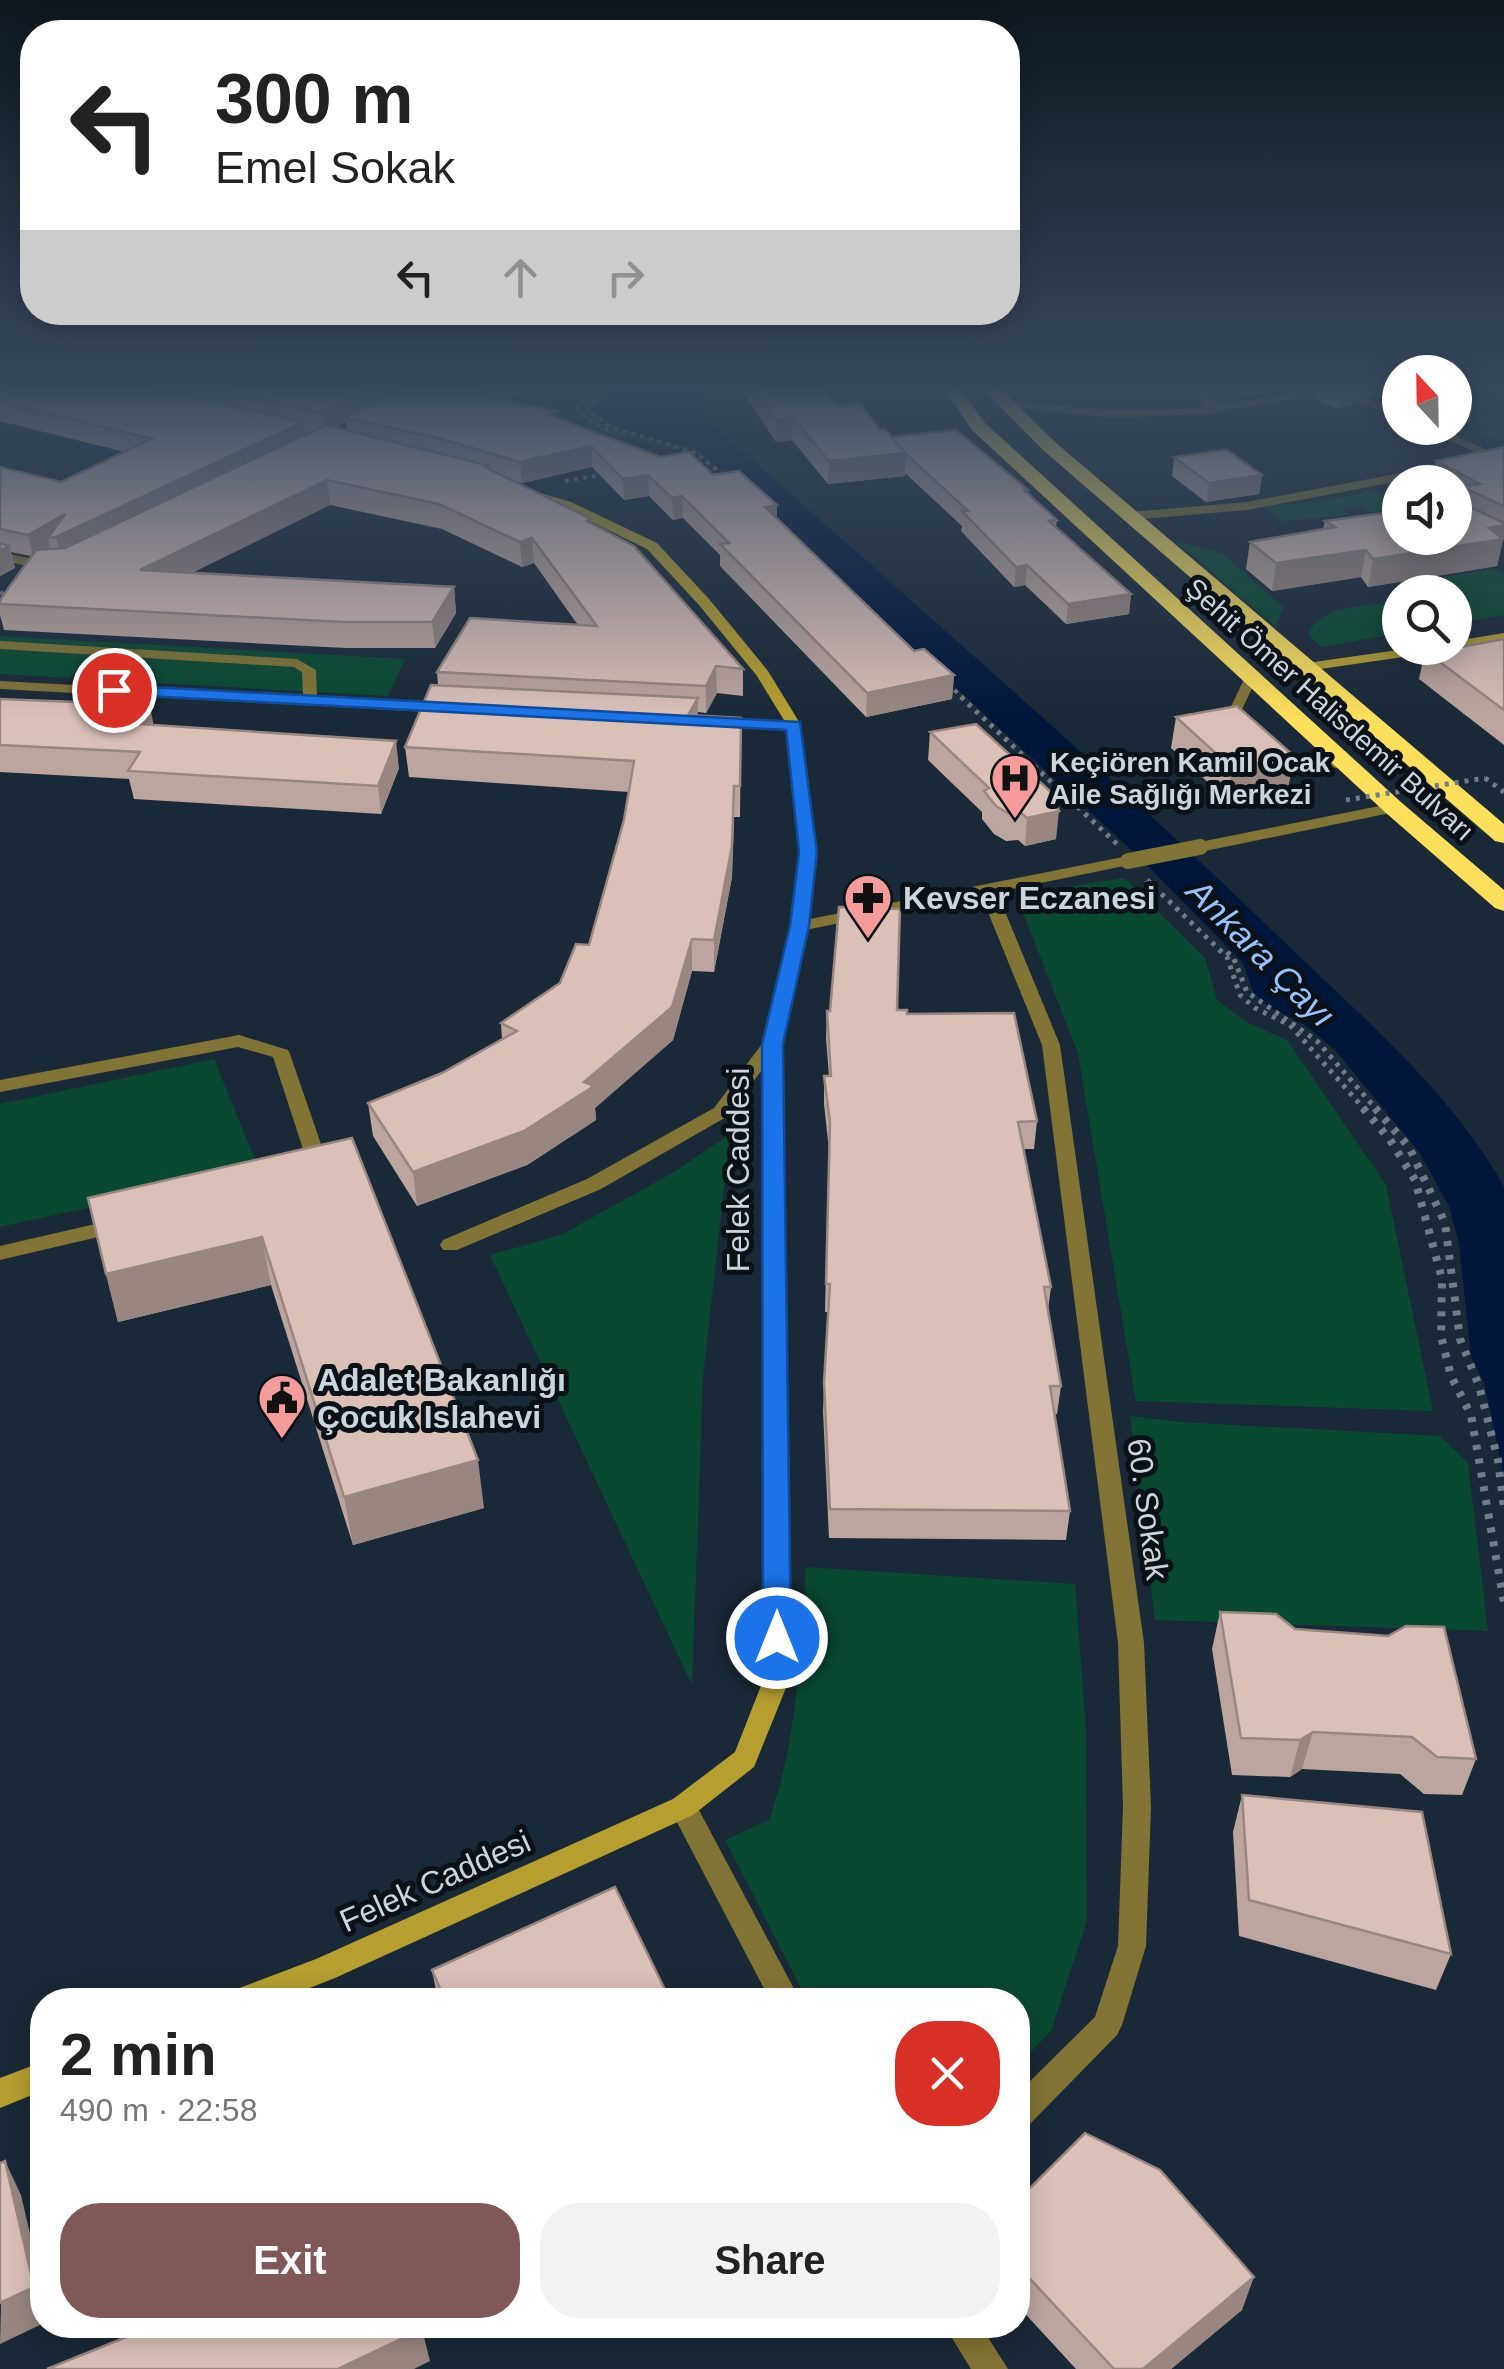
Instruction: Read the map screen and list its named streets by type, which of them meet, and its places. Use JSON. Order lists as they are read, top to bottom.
{
  "streets": {
    "highway": ["Şehit Ömer Halisdemir Bulvarı"],
    "street": ["Felek Caddesi", "60. Sokak"]
  },
  "water": ["Ankara Çayı"],
  "places": {
    "hospital": ["Keçiören Kamil Ocak Aile Sağlığı Merkezi"],
    "pharmacy": ["Kevser Eczanesi"],
    "public building": ["Adalet Bakanlığı Çocuk Islahevi"]
  },
  "north": "top",
  "page": {
    "turn": ["300 m", "Emel Sokak"],
    "heading": ["2 min", "490 m · 22:58"],
    "buttons": ["Exit", "Share"]
  }
}
